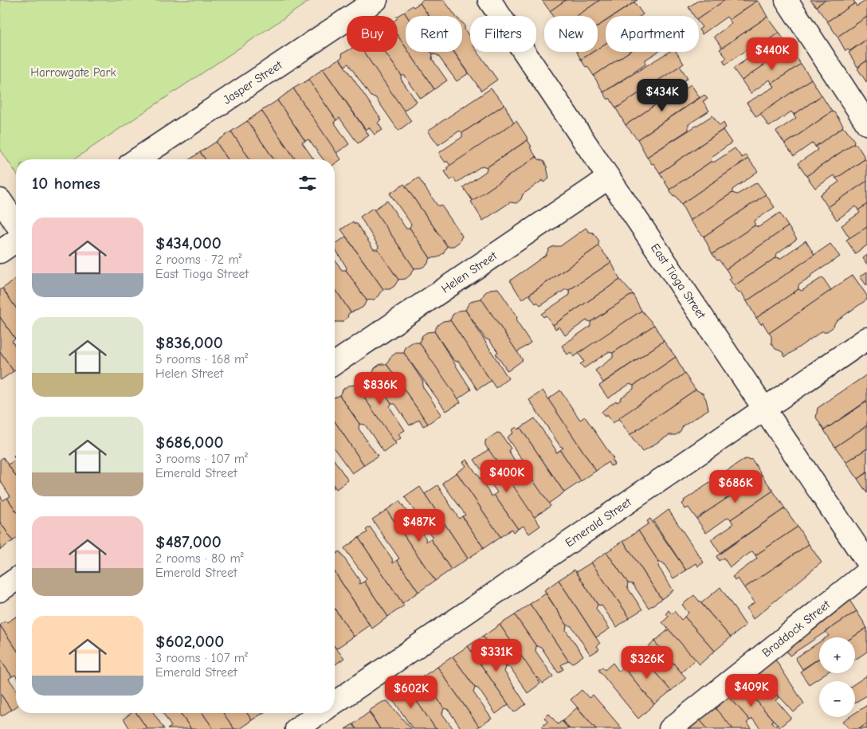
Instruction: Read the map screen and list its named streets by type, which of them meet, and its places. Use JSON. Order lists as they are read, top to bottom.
{
  "streets": {
    "street": [
      "Jasper Street",
      "Helen Street",
      "East Tioga Street",
      "Emerald Street",
      "Braddock Street"
    ]
  },
  "crossings": [
    ["Helen Street", "East Tioga Street"],
    ["East Tioga Street", "Emerald Street"]
  ],
  "parks": ["Harrowgate Park"],
  "page": {
    "chip": [
      "Buy",
      "Rent",
      "Filters",
      "New",
      "Apartment"
    ],
    "price": [
      "$440K",
      "$434K",
      "$836K",
      "$400K",
      "$686K",
      "$487K",
      "$331K",
      "$326K",
      "$409K",
      "$602K"
    ],
    "heading": "10 homes",
    "list": [
      {
        "name": "$434,000",
        "note": "2 rooms · 72 m² · East Tioga Street"
      },
      {
        "name": "$836,000",
        "note": "5 rooms · 168 m² · Helen Street"
      },
      {
        "name": "$686,000",
        "note": "3 rooms · 107 m² · Emerald Street"
      },
      {
        "name": "$487,000",
        "note": "2 rooms · 80 m² · Emerald Street"
      },
      {
        "name": "$602,000",
        "note": "3 rooms · 107 m² · Emerald Street"
      }
    ],
    "map_buttons": ["+", "−"]
  }
}
